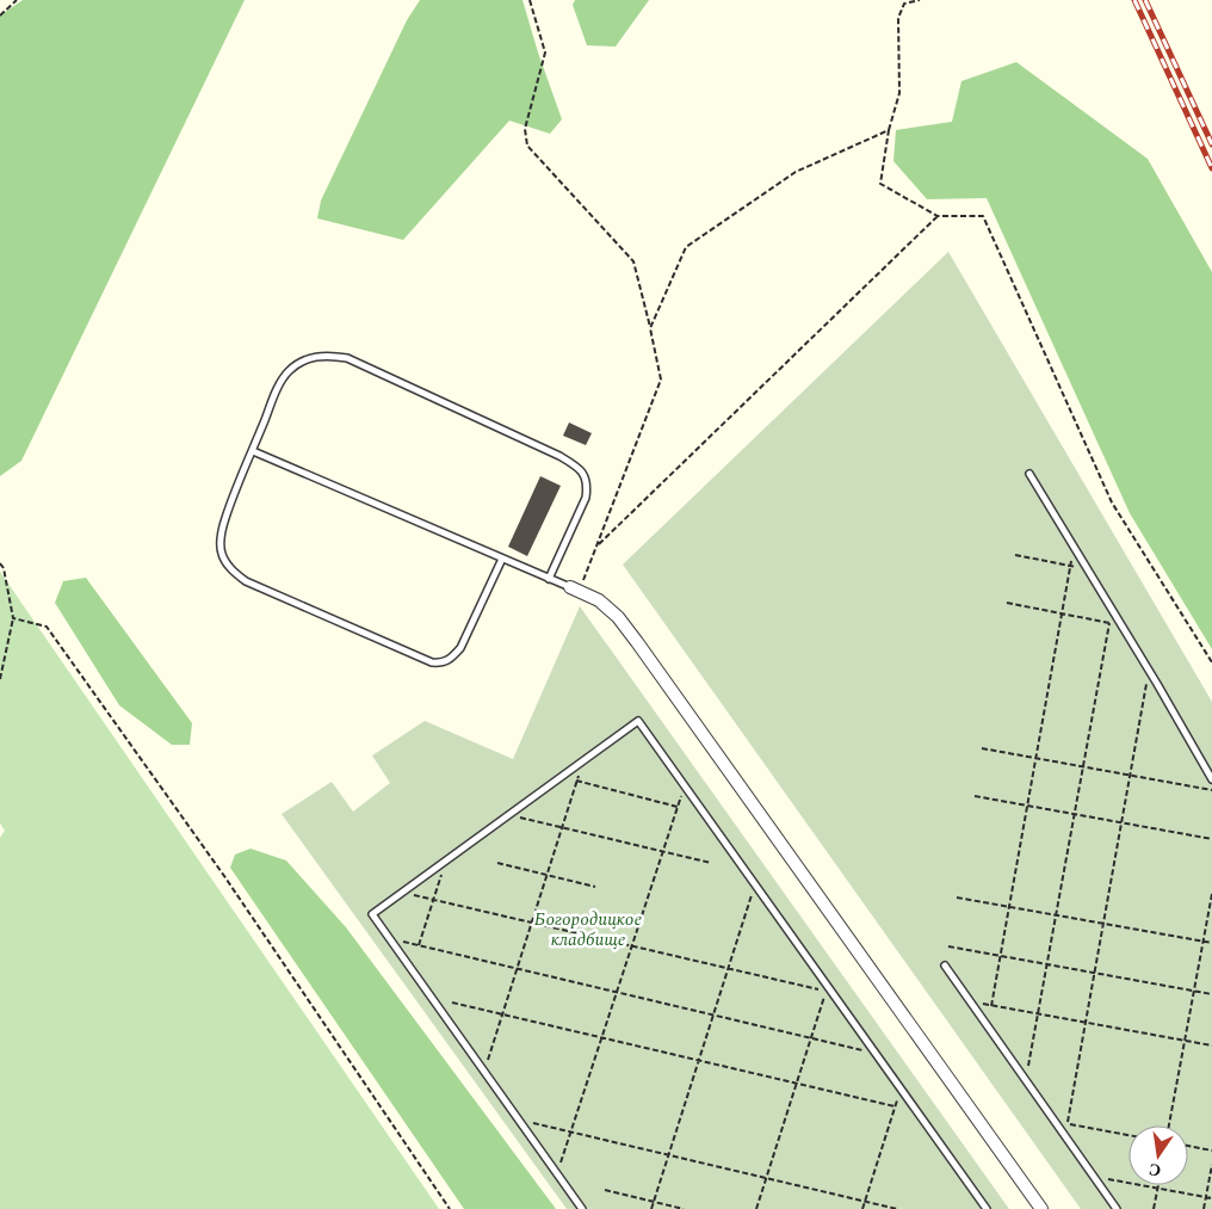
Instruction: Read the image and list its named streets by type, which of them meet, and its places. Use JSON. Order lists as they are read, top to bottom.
{
  "parks": ["Богородицкое кладбище"],
  "north": "bottom"
}
